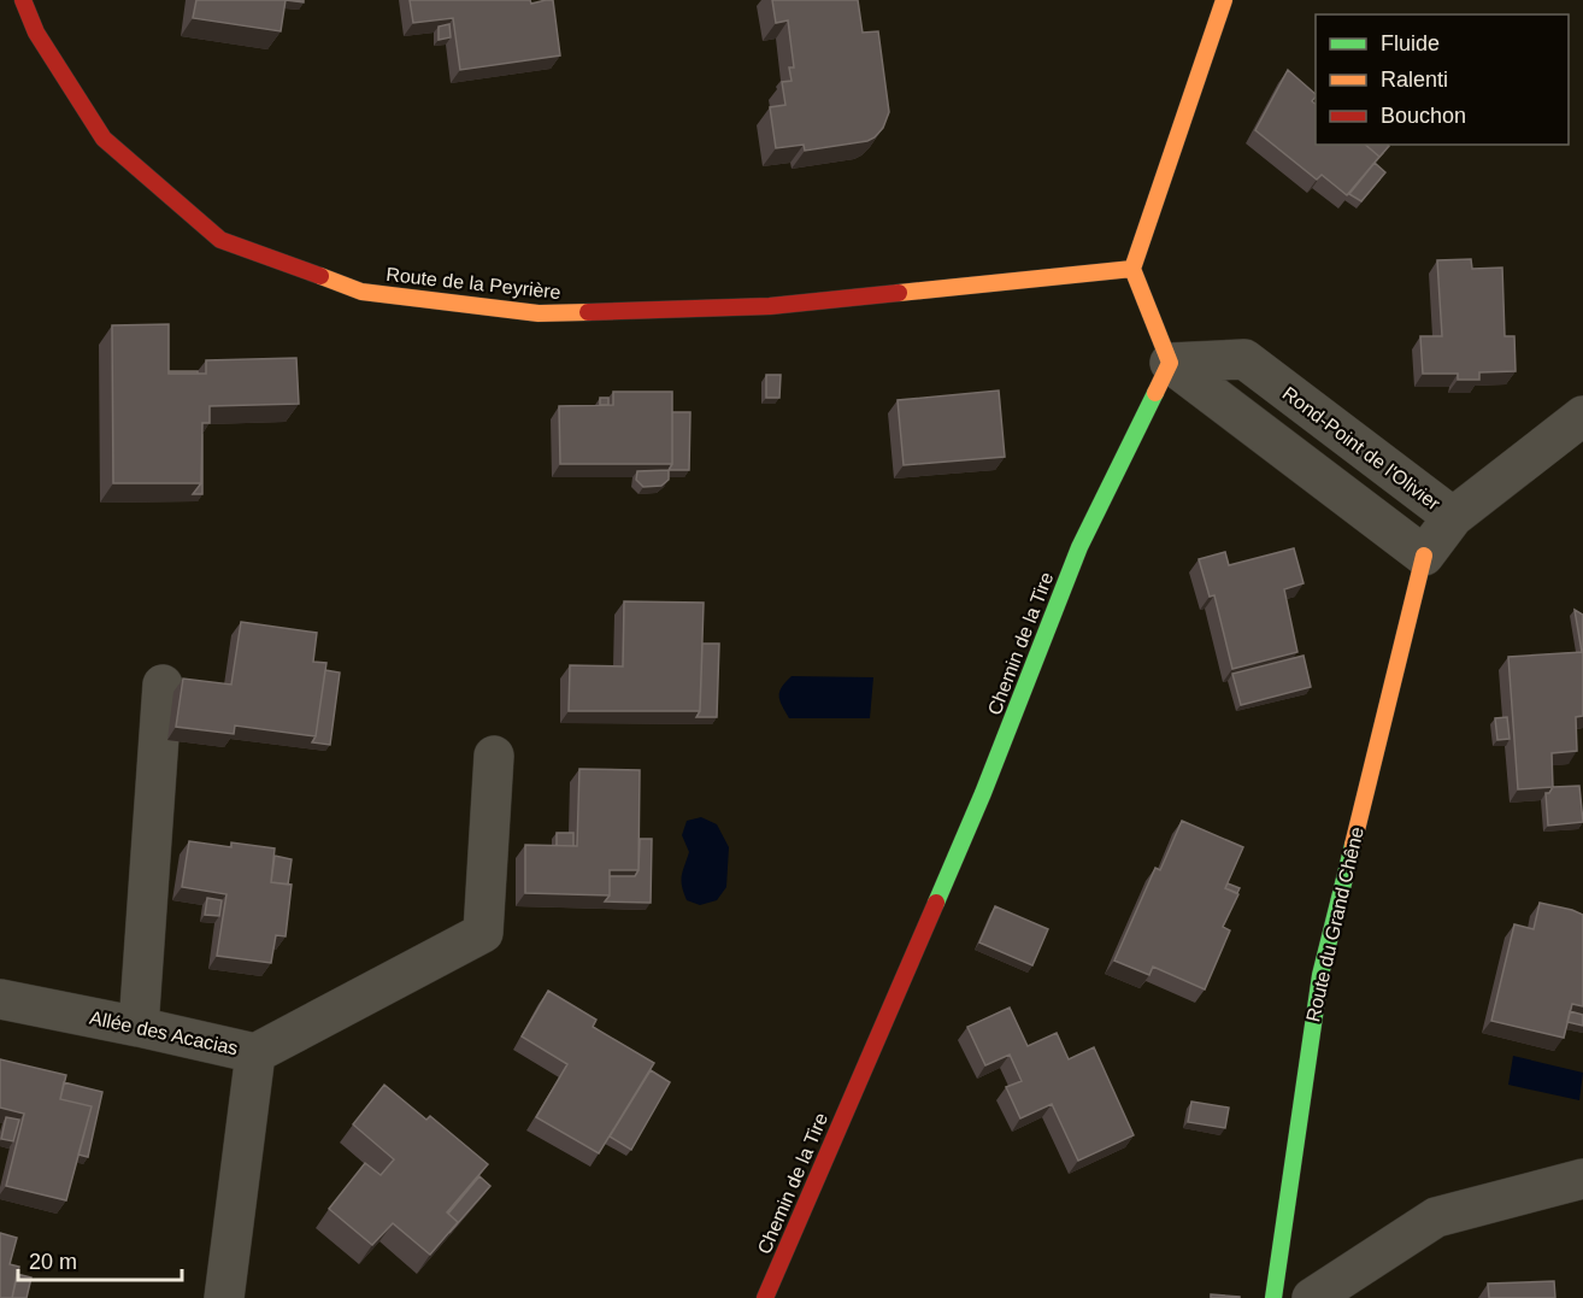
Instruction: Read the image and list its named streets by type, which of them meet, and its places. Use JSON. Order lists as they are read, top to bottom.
{
  "streets": {
    "street": [
      "Route de la Peyrière",
      "Rond-Point de l'Olivier",
      "Chemin de la Tire",
      "Route du Grand Chêne",
      "Allée des Acacias"
    ]
  },
  "crossings": [
    ["Rond-Point de l'Olivier", "Chemin de la Tire"],
    ["Rond-Point de l'Olivier", "Route du Grand Chêne"]
  ],
  "legend": ["Fluide", "Ralenti", "Bouchon"],
  "scale_bar": "20 m"
}
